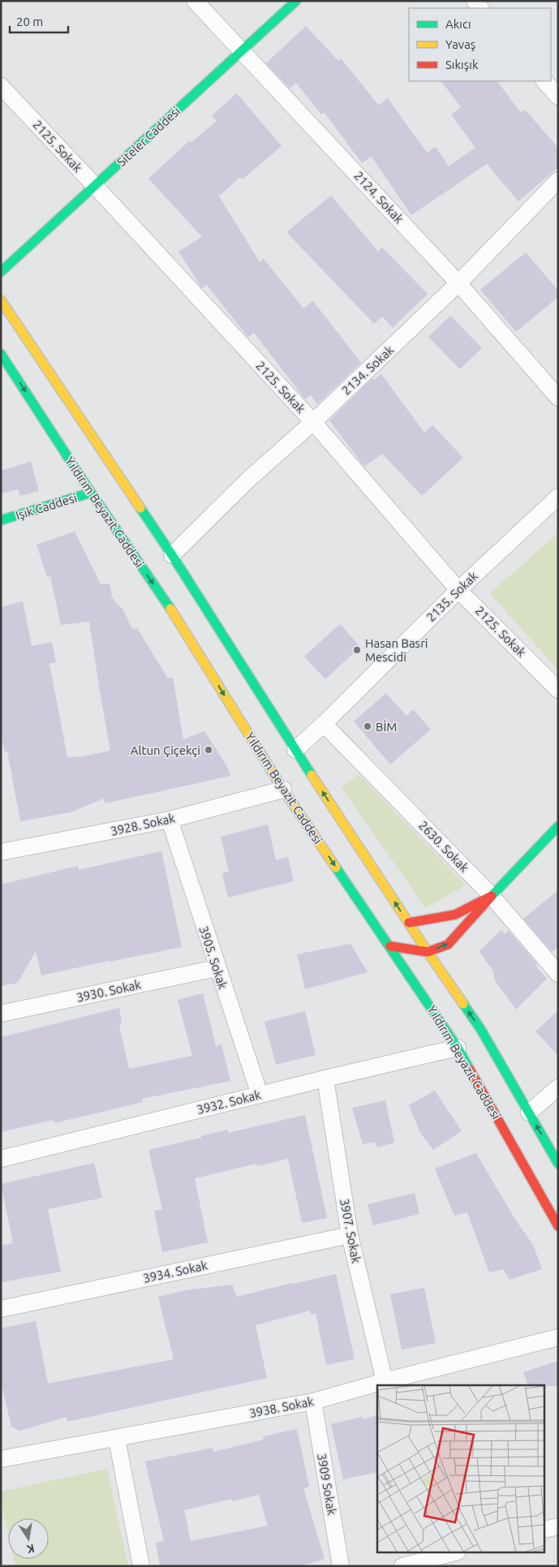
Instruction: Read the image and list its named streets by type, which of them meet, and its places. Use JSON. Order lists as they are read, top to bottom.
{
  "streets": {
    "main road": ["Siteler Caddesi", "Işık Caddesi", "Yıldırım Beyazıt Caddesi"],
    "street": [
      "2125. Sokak",
      "2124. Sokak",
      "2134. Sokak",
      "2135. Sokak",
      "3928. Sokak",
      "2630. Sokak",
      "3905. Sokak",
      "3930. Sokak",
      "3932. Sokak",
      "3907. Sokak",
      "3934. Sokak",
      "3938. Sokak",
      "3909 Sokak"
    ]
  },
  "crossings": [
    ["Siteler Caddesi", "2125. Sokak"],
    ["Siteler Caddesi", "2124. Sokak"],
    ["2125. Sokak", "2134. Sokak"],
    ["2125. Sokak", "2135. Sokak"],
    ["2124. Sokak", "2134. Sokak"],
    ["Işık Caddesi", "Yıldırım Beyazıt Caddesi"],
    ["Yıldırım Beyazıt Caddesi", "3928. Sokak"],
    ["Yıldırım Beyazıt Caddesi", "3932. Sokak"],
    ["2135. Sokak", "2630. Sokak"],
    ["3928. Sokak", "3905. Sokak"],
    ["3905. Sokak", "3930. Sokak"],
    ["3905. Sokak", "3932. Sokak"],
    ["3932. Sokak", "3907. Sokak"],
    ["3907. Sokak", "3934. Sokak"],
    ["3907. Sokak", "3938. Sokak"],
    ["3938. Sokak", "3909 Sokak"]
  ],
  "places": ["Hasan Basri Mescidi", "BİM", "Altun Çiçekçi"],
  "legend": ["Akıcı", "Yavaş", "Sıkışık"],
  "scale_bar": "20 m",
  "north": "bottom"
}
